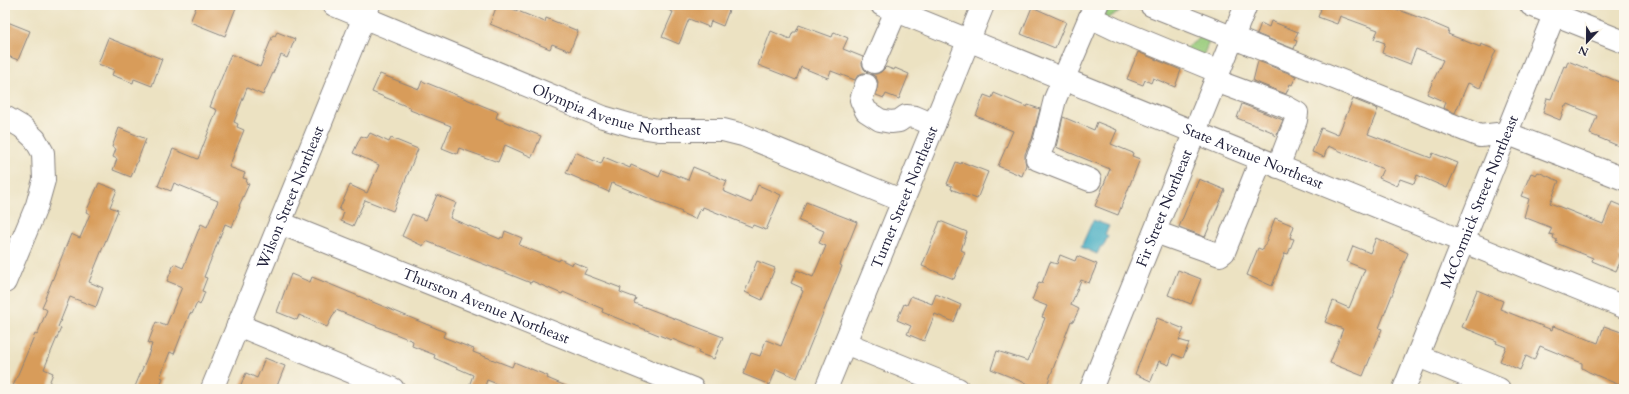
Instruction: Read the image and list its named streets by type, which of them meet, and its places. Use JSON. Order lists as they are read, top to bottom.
{
  "streets": {
    "street": [
      "Olympia Avenue Northeast",
      "State Avenue Northeast",
      "Wilson Street Northeast",
      "Turner Street Northeast",
      "McCormick Street Northeast",
      "Fir Street Northeast",
      "Thurston Avenue Northeast"
    ]
  },
  "crossings": [
    ["Olympia Avenue Northeast", "Wilson Street Northeast"],
    ["Olympia Avenue Northeast", "Turner Street Northeast"],
    ["State Avenue Northeast", "Turner Street Northeast"],
    ["State Avenue Northeast", "McCormick Street Northeast"],
    ["State Avenue Northeast", "Fir Street Northeast"],
    ["Wilson Street Northeast", "Thurston Avenue Northeast"]
  ],
  "north": "bottom"
}
